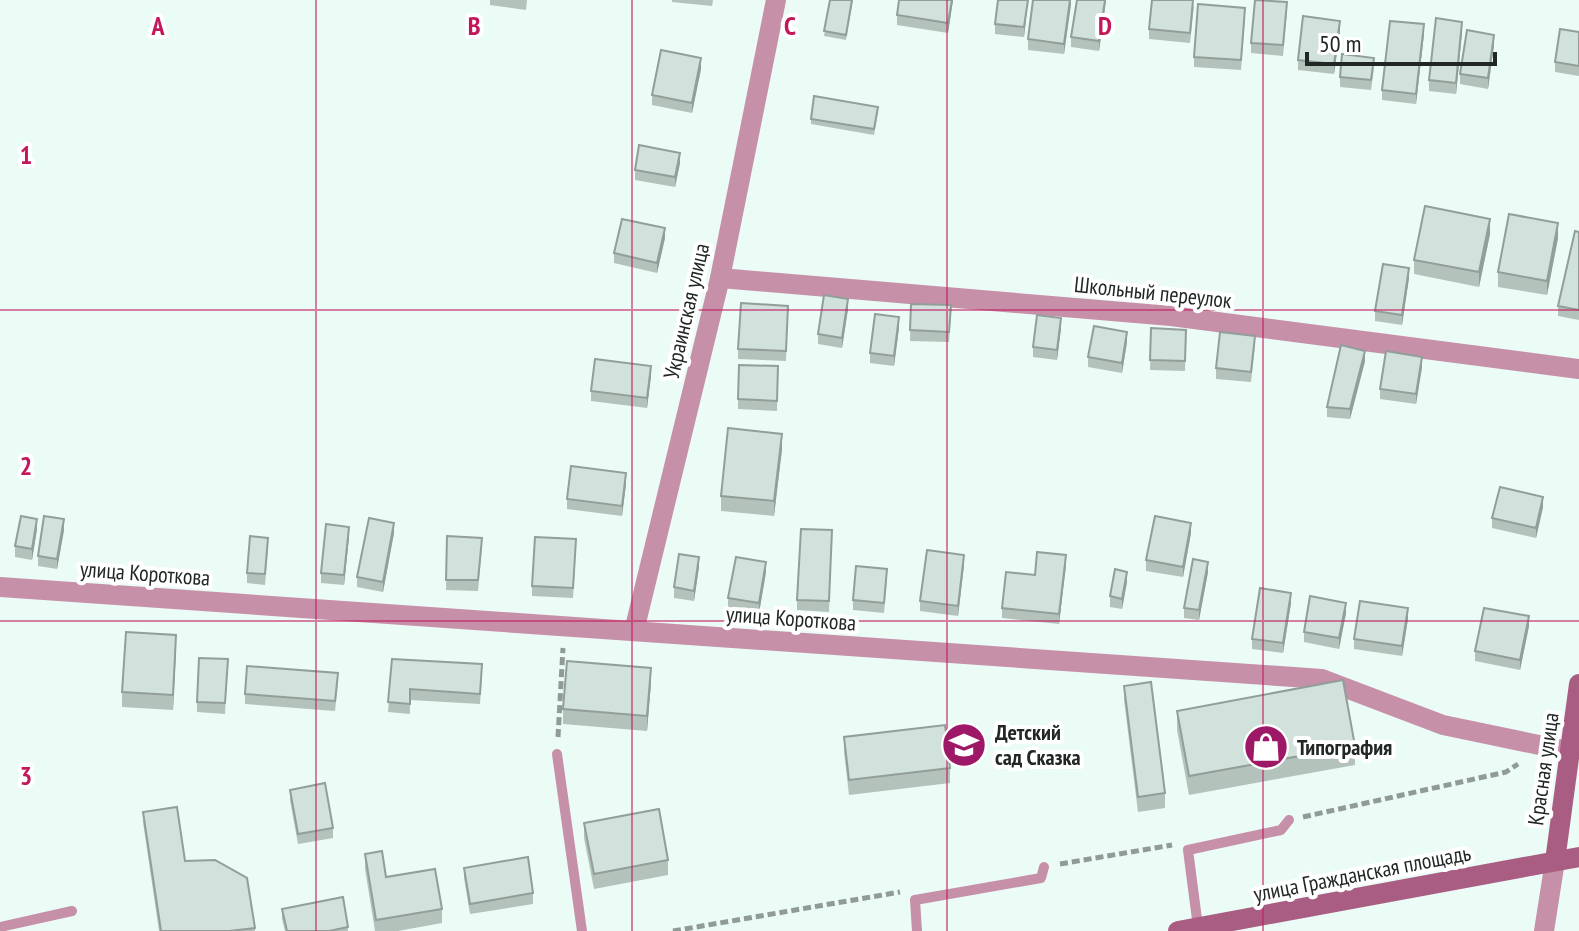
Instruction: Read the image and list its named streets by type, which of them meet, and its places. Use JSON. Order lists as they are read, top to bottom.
{
  "streets": {
    "street": [
      "Школьный переулок",
      "Украинская улица",
      "улица Короткова",
      "Красная улица",
      "улица Гражданская площадь"
    ]
  },
  "crossings": [
    ["Школьный переулок", "Украинская улица"],
    ["Украинская улица", "улица Короткова"],
    ["улица Короткова", "Красная улица"],
    ["Красная улица", "улица Гражданская площадь"]
  ],
  "places": {
    "school or university": ["Детский сад Сказка"],
    "shop": ["Типография"]
  },
  "scale_bar": "50 m",
  "grid": {
    "columns": [
      "A",
      "B",
      "C",
      "D"
    ],
    "rows": ["1", "2", "3"]
  }
}
